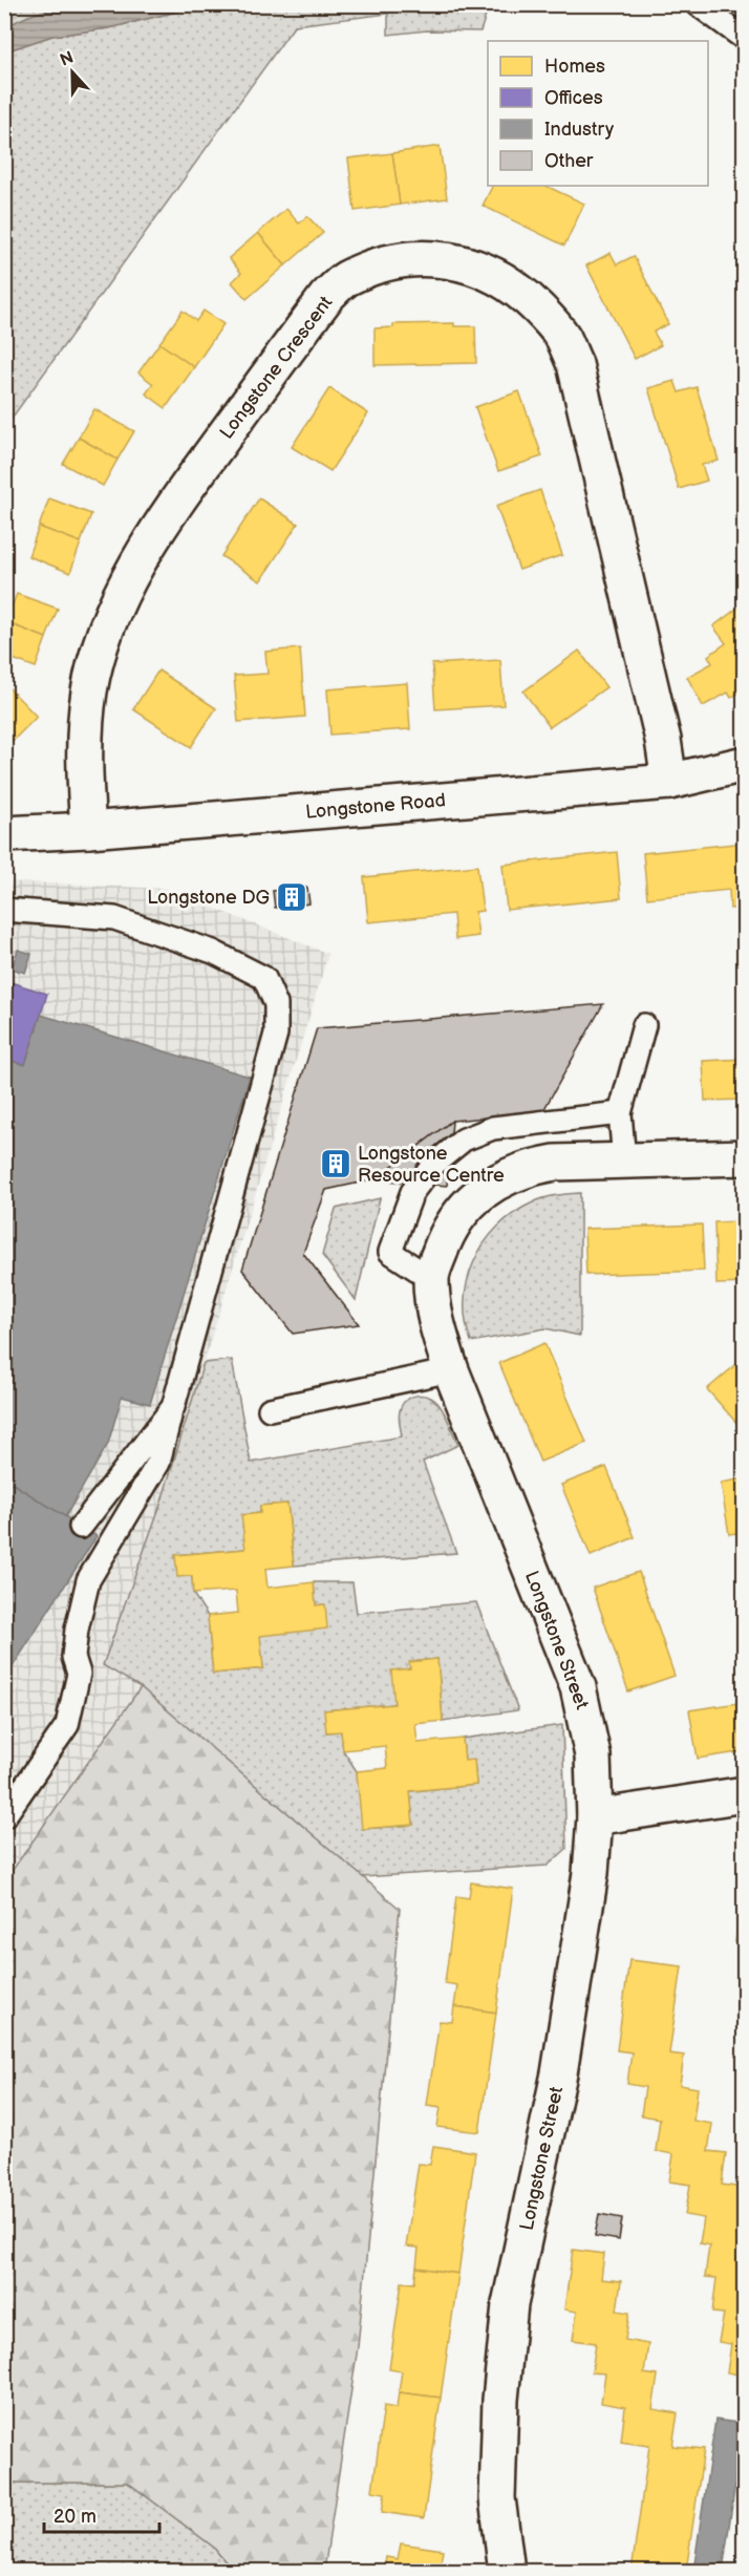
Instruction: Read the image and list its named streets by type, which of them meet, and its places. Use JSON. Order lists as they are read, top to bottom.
{
  "streets": {
    "street": ["Longstone Crescent", "Longstone Road", "Longstone Street"]
  },
  "crossings": [
    ["Longstone Crescent", "Longstone Road"]
  ],
  "places": {
    "building": ["Longstone DG", "Longstone Resource Centre"]
  },
  "legend": [
    "Homes",
    "Offices",
    "Industry",
    "Other"
  ],
  "scale_bar": "20 m",
  "north": "top"
}
